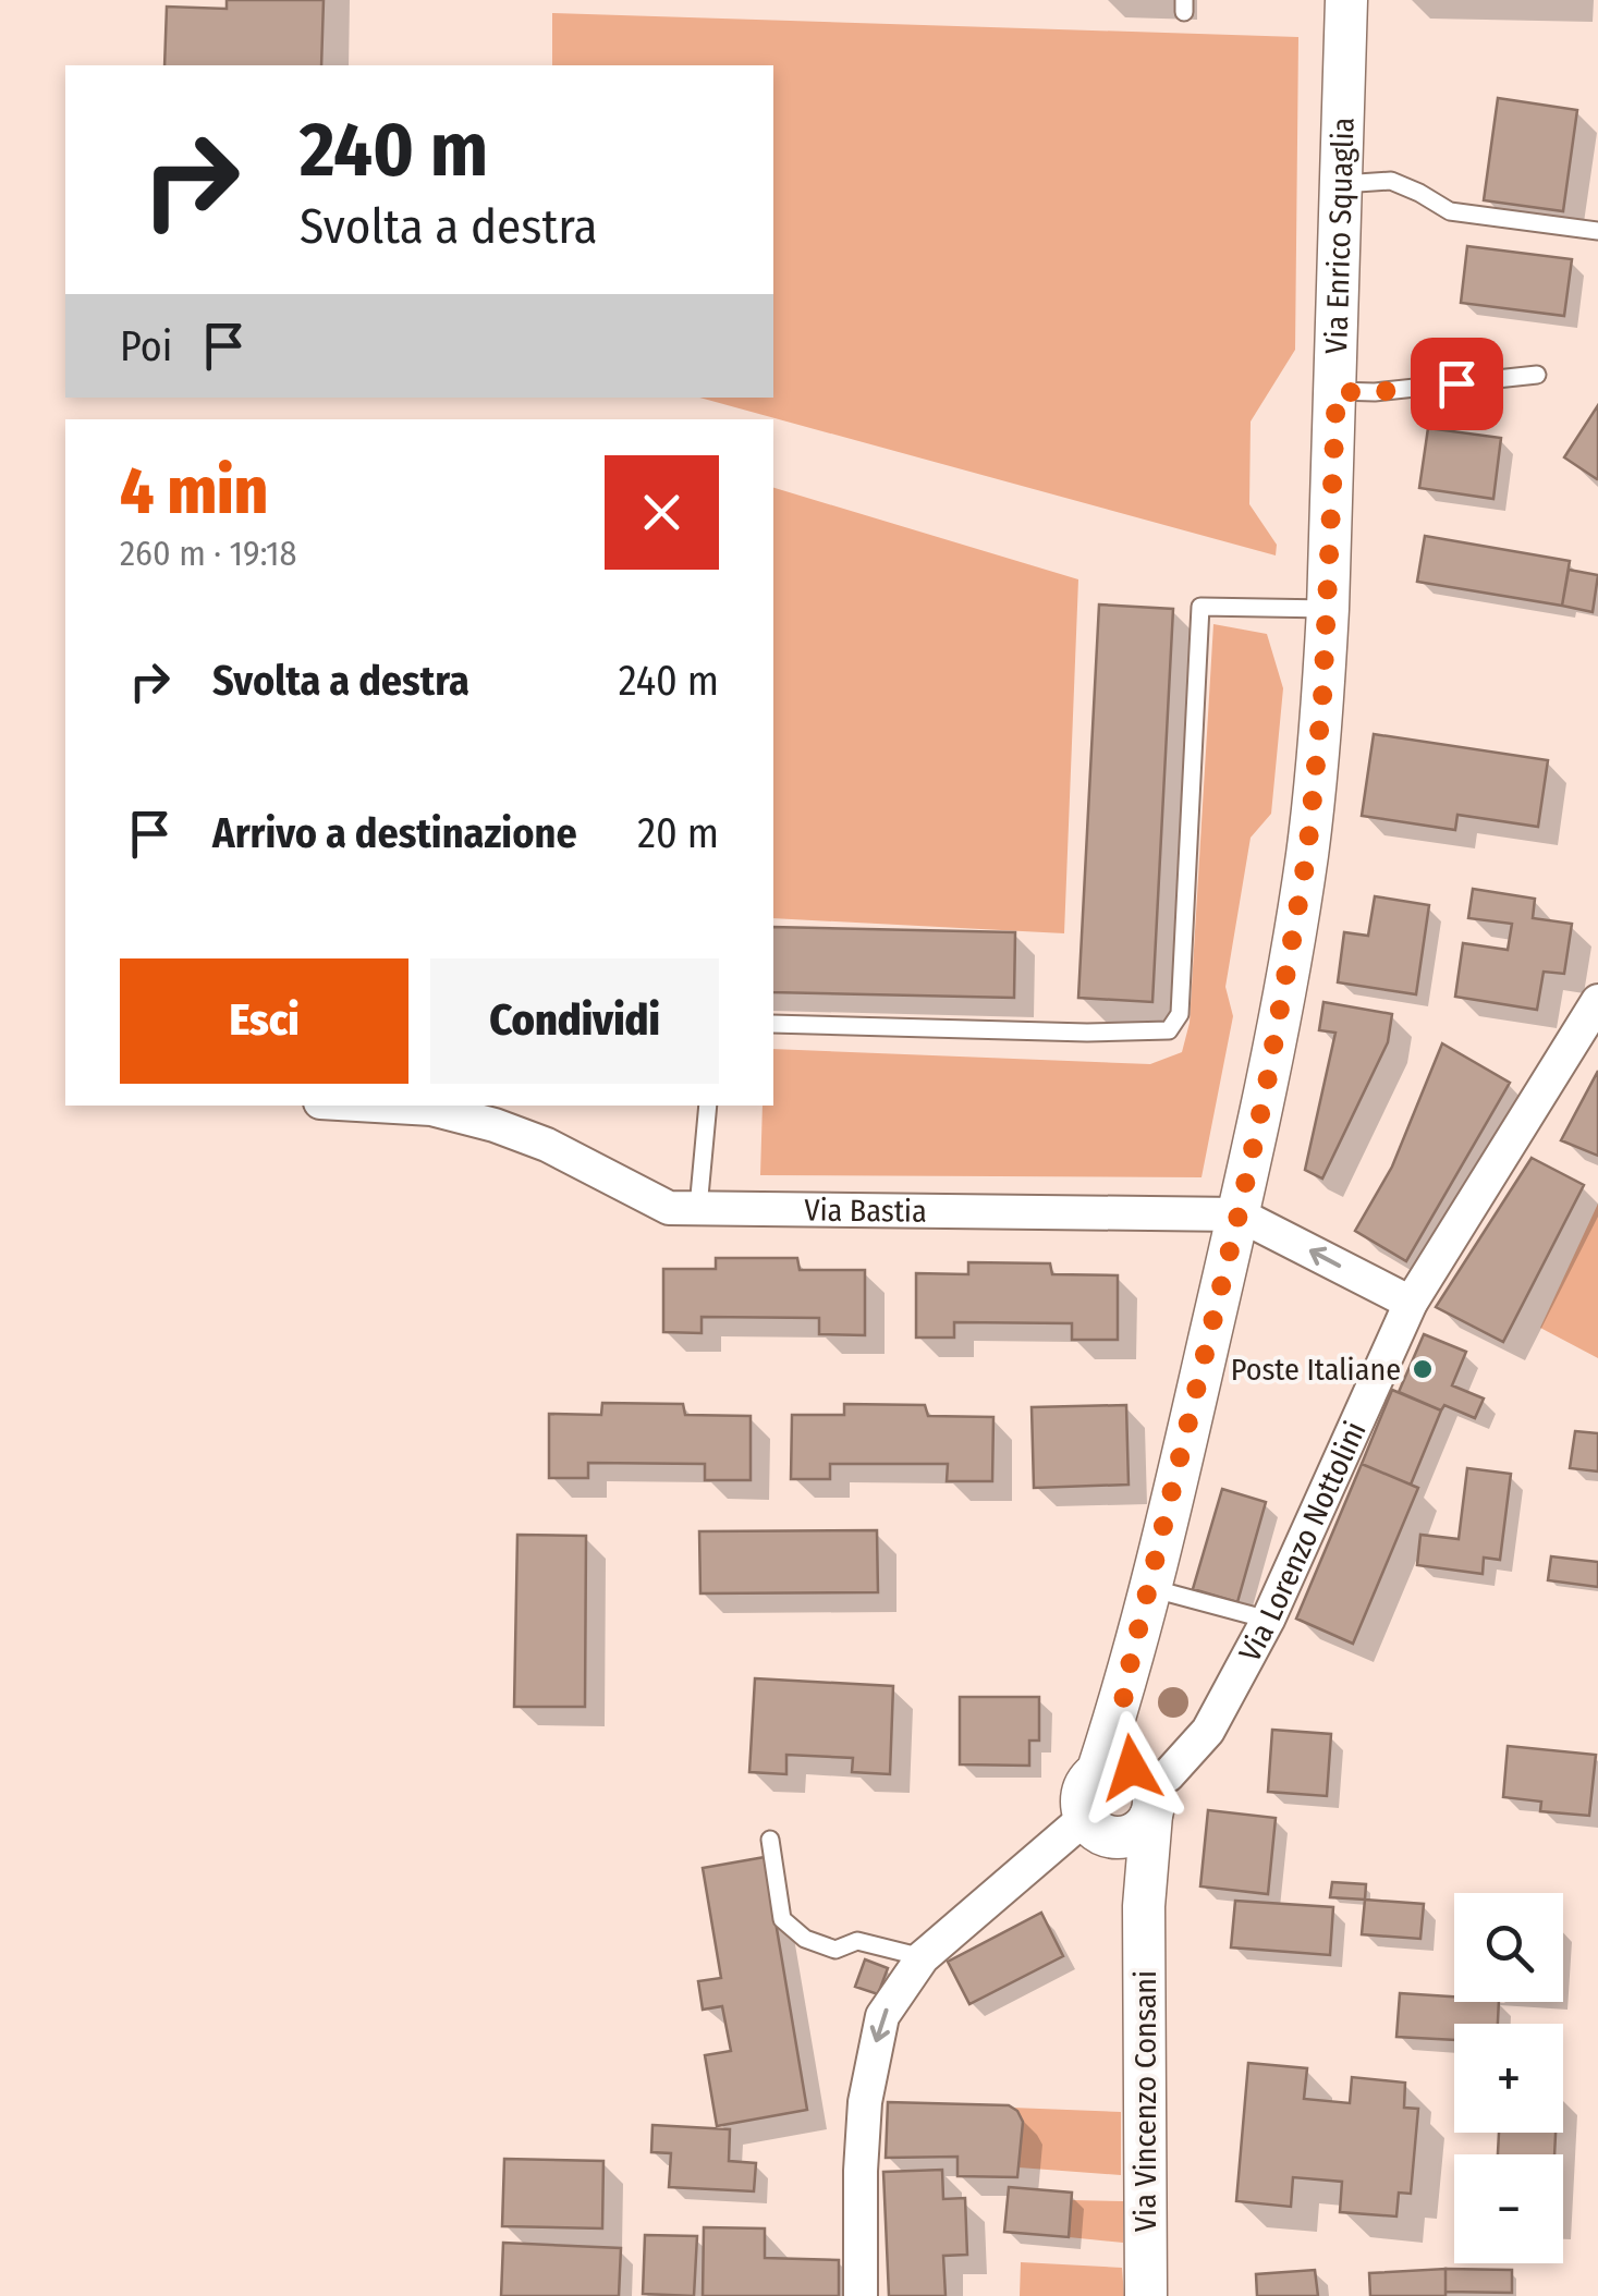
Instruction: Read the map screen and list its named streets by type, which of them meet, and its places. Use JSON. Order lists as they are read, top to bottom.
{
  "streets": {
    "street": [
      "Via Enrico Squaglia",
      "Via Bastia",
      "Via Lorenzo Nottolini",
      "Via Vincenzo Consani"
    ]
  },
  "crossings": [
    ["Via Enrico Squaglia", "Via Bastia"],
    ["Via Enrico Squaglia", "Via Lorenzo Nottolini"],
    ["Via Enrico Squaglia", "Via Vincenzo Consani"],
    ["Via Bastia", "Via Lorenzo Nottolini"],
    ["Via Lorenzo Nottolini", "Via Vincenzo Consani"]
  ],
  "places": ["Poste Italiane"],
  "page": {
    "turn": ["240 m", "Svolta a destra"],
    "then": "Poi",
    "heading": ["4 min", "260 m · 19:18"],
    "list": [
      {
        "name": "Svolta a destra",
        "value": "240 m"
      },
      {
        "name": "Arrivo a destinazione",
        "value": "20 m"
      }
    ],
    "buttons": ["Esci", "Condividi"],
    "map_buttons": ["+", "−"]
  }
}
